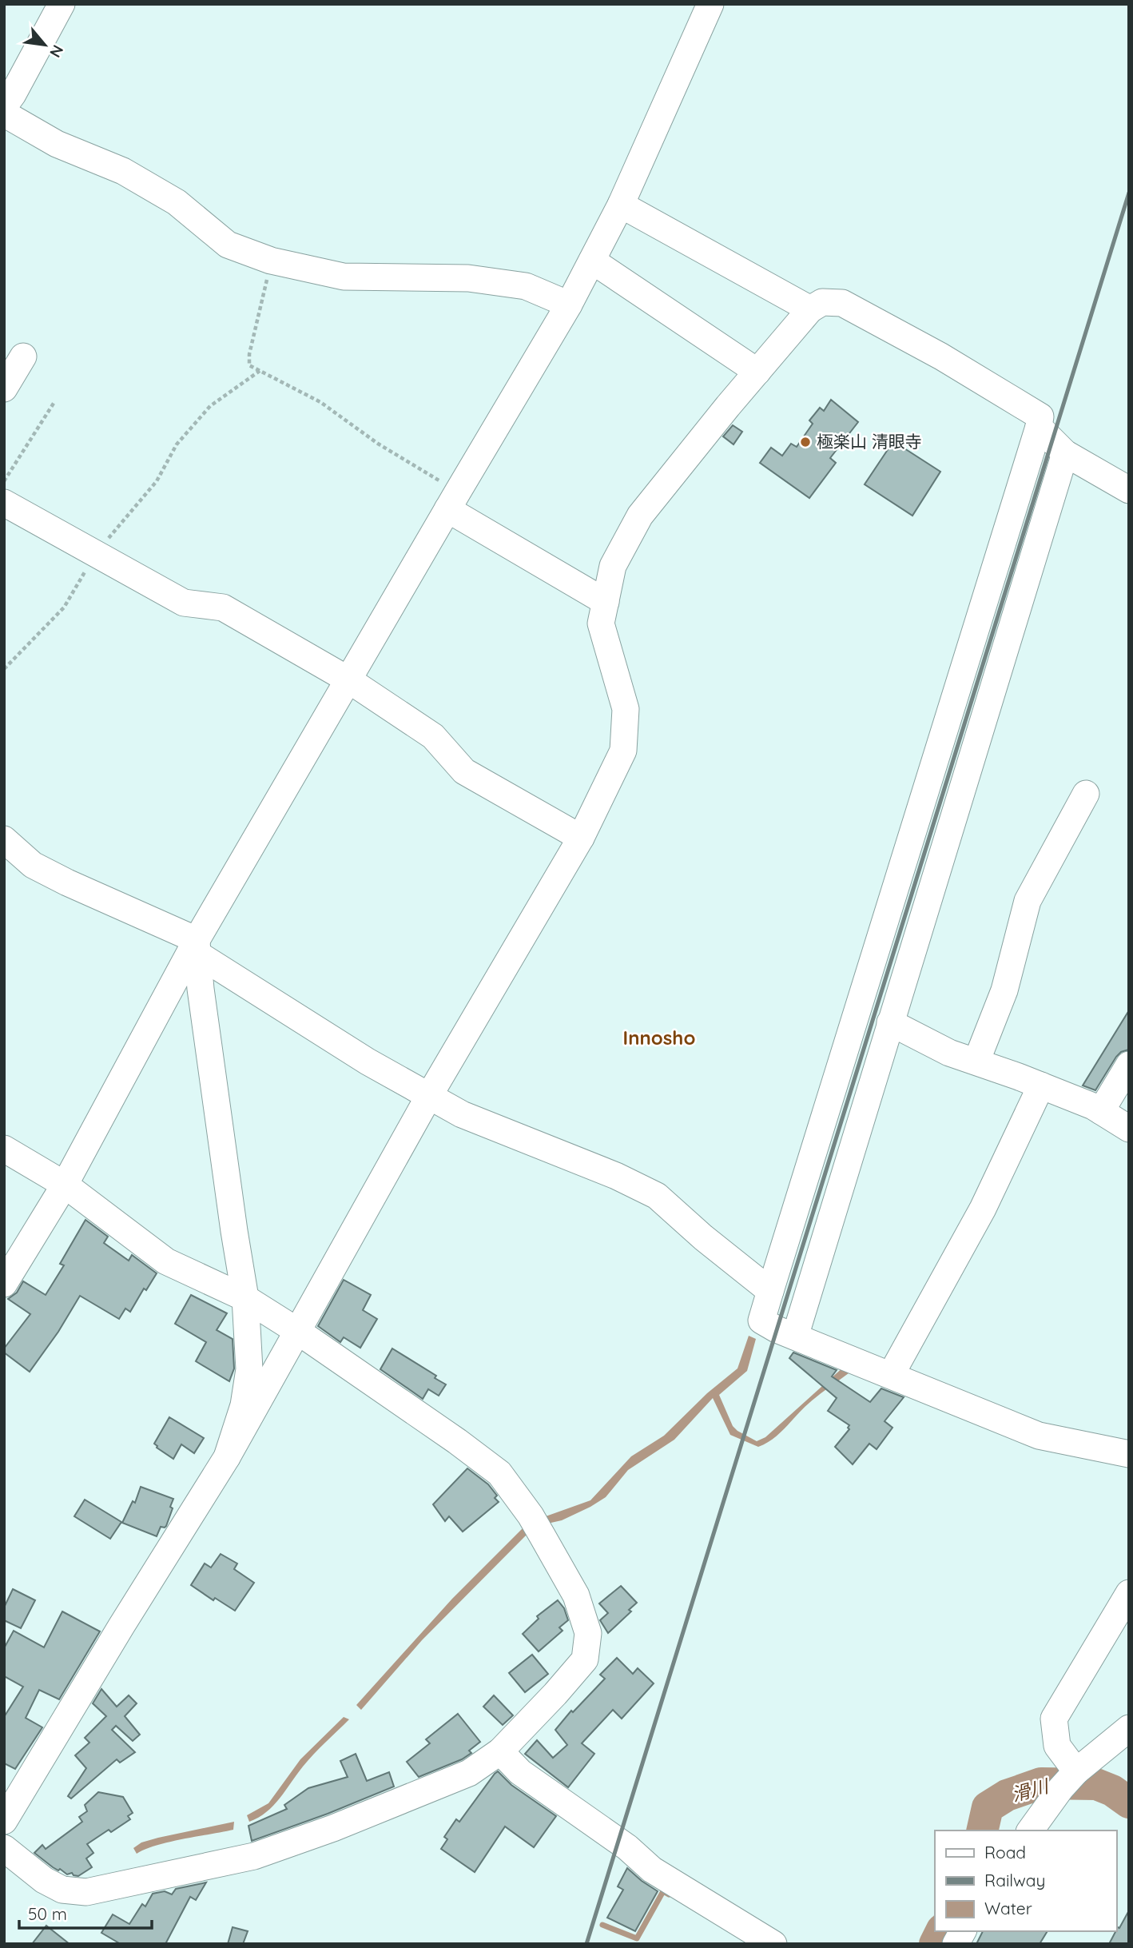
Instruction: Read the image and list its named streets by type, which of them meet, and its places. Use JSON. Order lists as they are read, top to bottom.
{
  "districts": ["Innosho"],
  "water": ["滑川"],
  "places": ["極楽山 清眼寺"],
  "legend": ["Road", "Railway", "Water"],
  "scale_bar": "50 m",
  "north": "bottom right"
}
